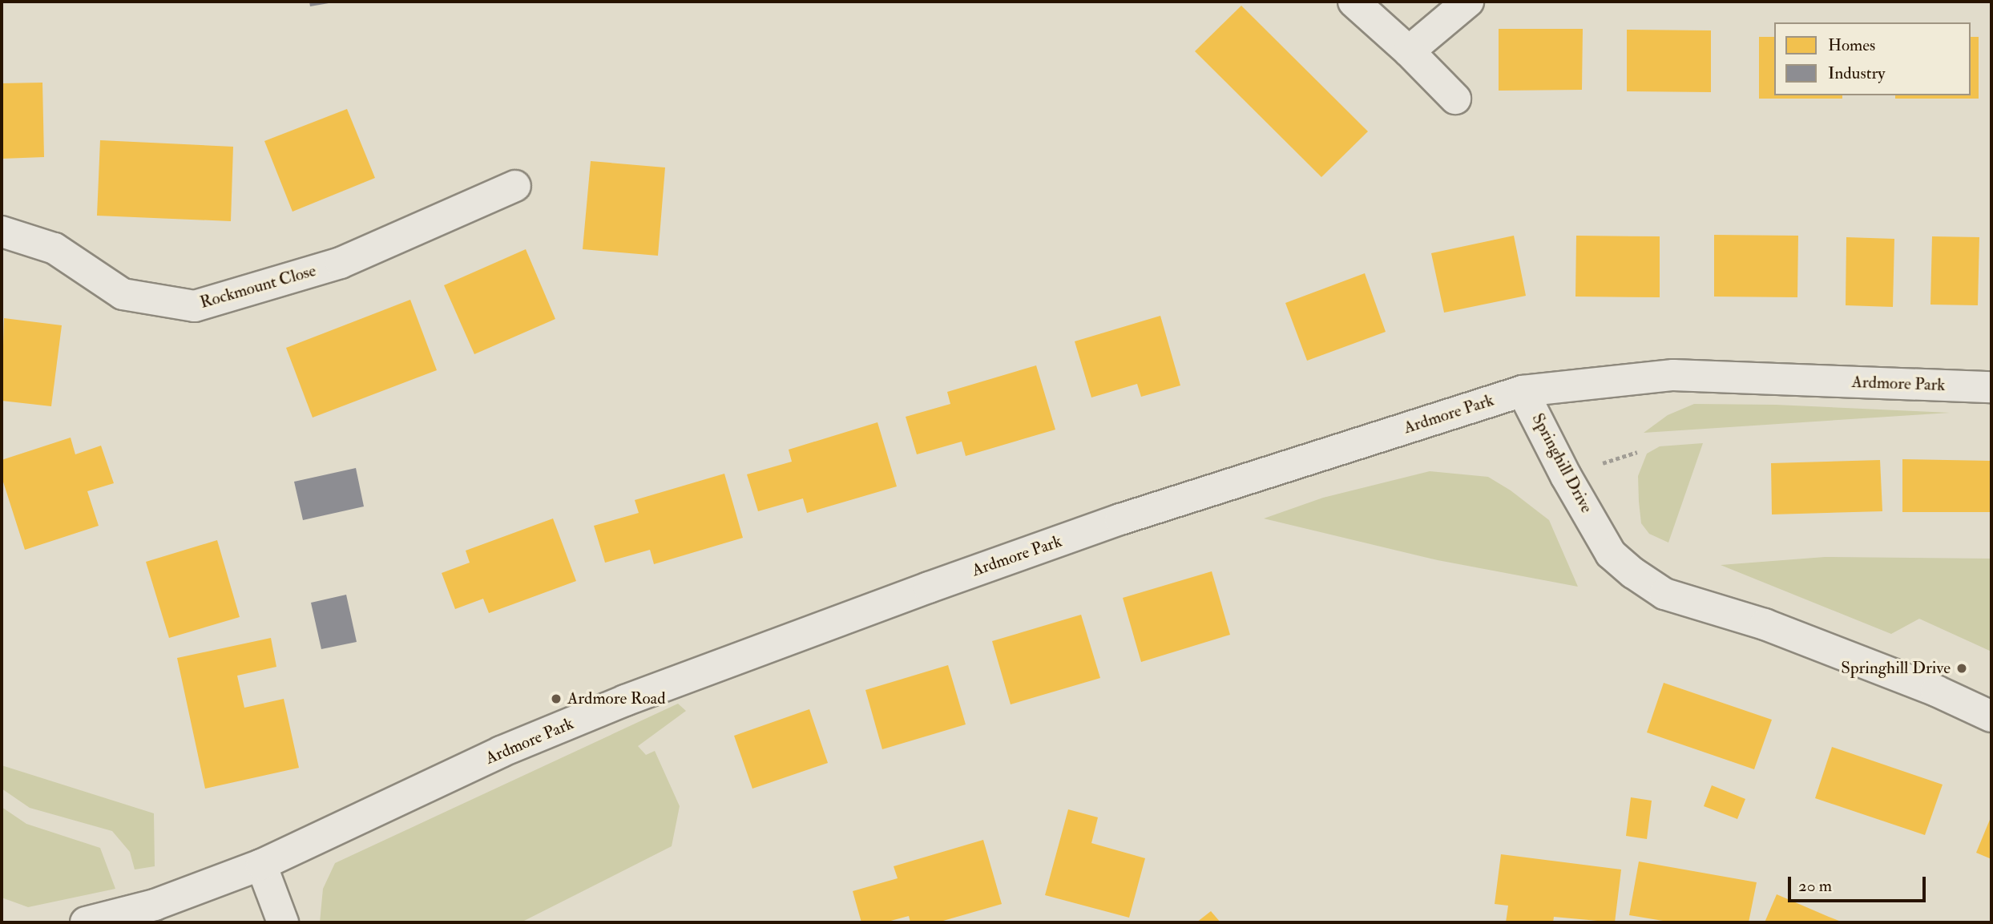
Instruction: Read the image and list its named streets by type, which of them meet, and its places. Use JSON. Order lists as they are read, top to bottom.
{
  "streets": {
    "street": ["Rockmount Close", "Ardmore Park", "Springhill Drive"]
  },
  "crossings": [
    ["Ardmore Park", "Springhill Drive"]
  ],
  "places": ["Springhill Drive", "Ardmore Road"],
  "legend": ["Homes", "Industry"],
  "scale_bar": "20 m"
}
